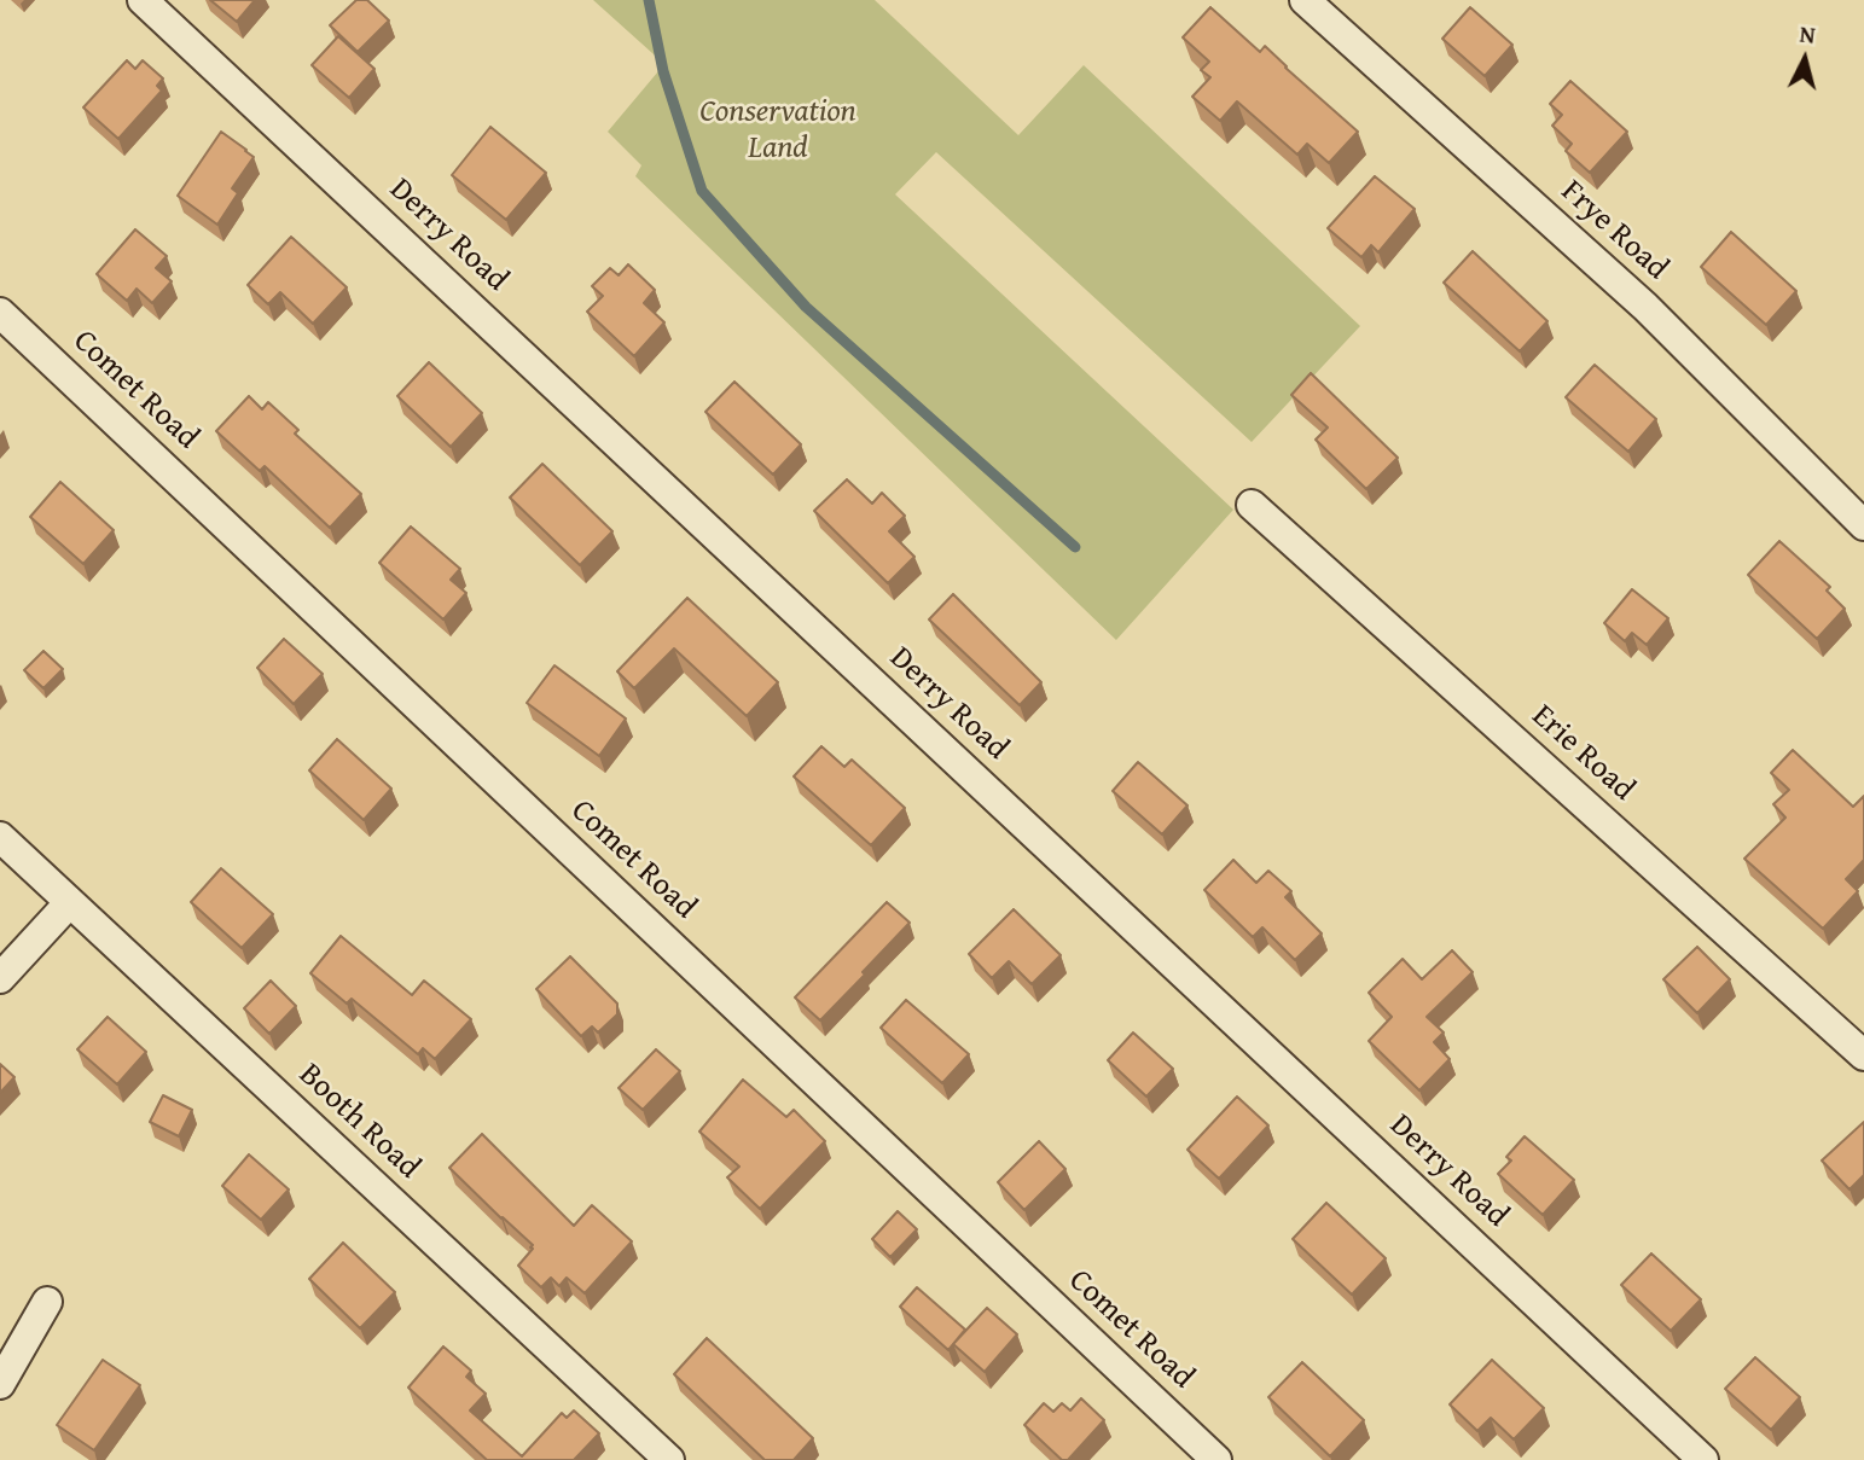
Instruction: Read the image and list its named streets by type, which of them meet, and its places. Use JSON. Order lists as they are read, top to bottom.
{
  "streets": {
    "street": [
      "Frye Road",
      "Derry Road",
      "Comet Road",
      "Erie Road",
      "Booth Road"
    ]
  },
  "parks": ["Conservation Land"],
  "north": "top"
}
